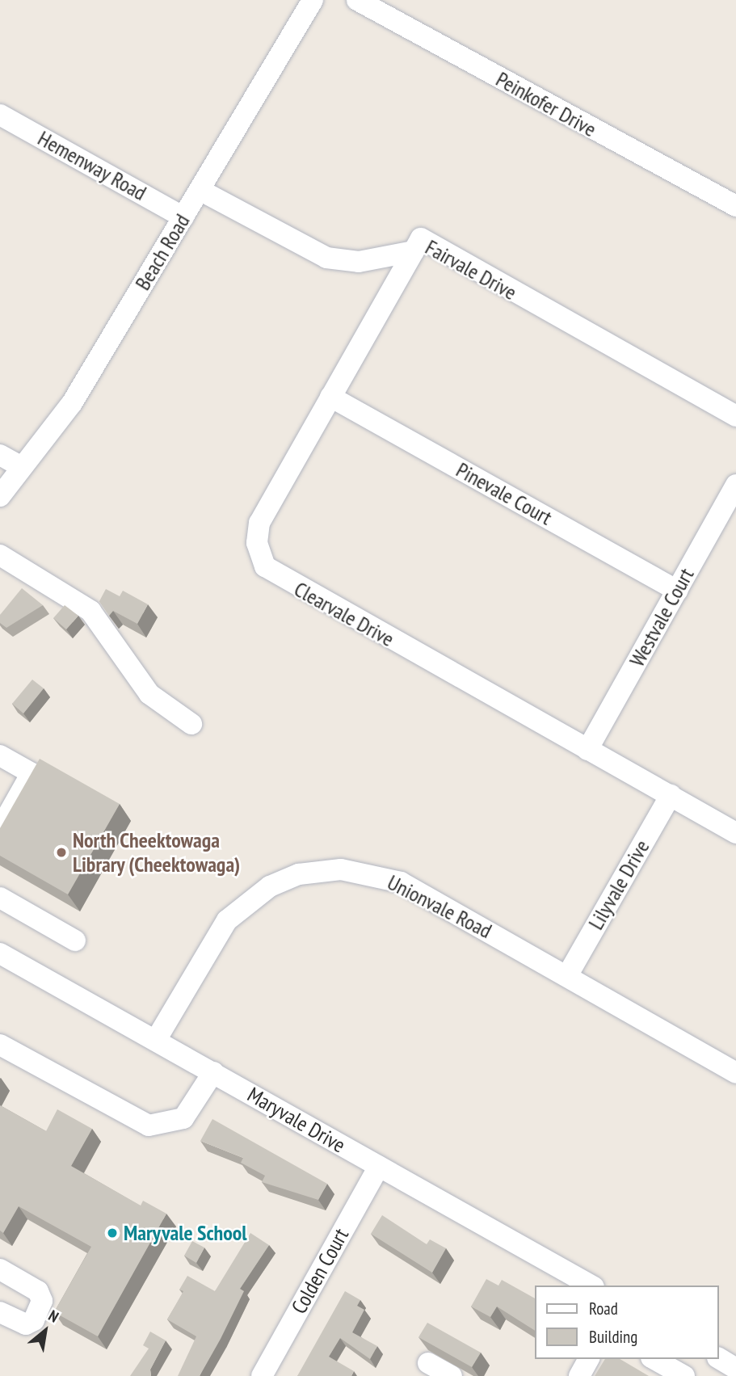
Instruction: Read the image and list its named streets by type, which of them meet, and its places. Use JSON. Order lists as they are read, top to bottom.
{
  "streets": {
    "street": [
      "Peinkofer Drive",
      "Hemenway Road",
      "Beach Road",
      "Fairvale Drive",
      "Pinevale Court",
      "Clearvale Drive",
      "Westvale Court",
      "Lilyvale Drive",
      "Unionvale Road",
      "Maryvale Drive",
      "Colden Court"
    ]
  },
  "crossings": [
    ["Hemenway Road", "Beach Road"],
    ["Beach Road", "Fairvale Drive"],
    ["Fairvale Drive", "Clearvale Drive"],
    ["Pinevale Court", "Clearvale Drive"],
    ["Pinevale Court", "Westvale Court"],
    ["Clearvale Drive", "Westvale Court"],
    ["Clearvale Drive", "Lilyvale Drive"],
    ["Lilyvale Drive", "Unionvale Road"],
    ["Unionvale Road", "Maryvale Drive"],
    ["Maryvale Drive", "Colden Court"]
  ],
  "places": ["North Cheektowaga Library (Cheektowaga)", "Maryvale School"],
  "legend": ["Road", "Building"],
  "north": "top right"
}
